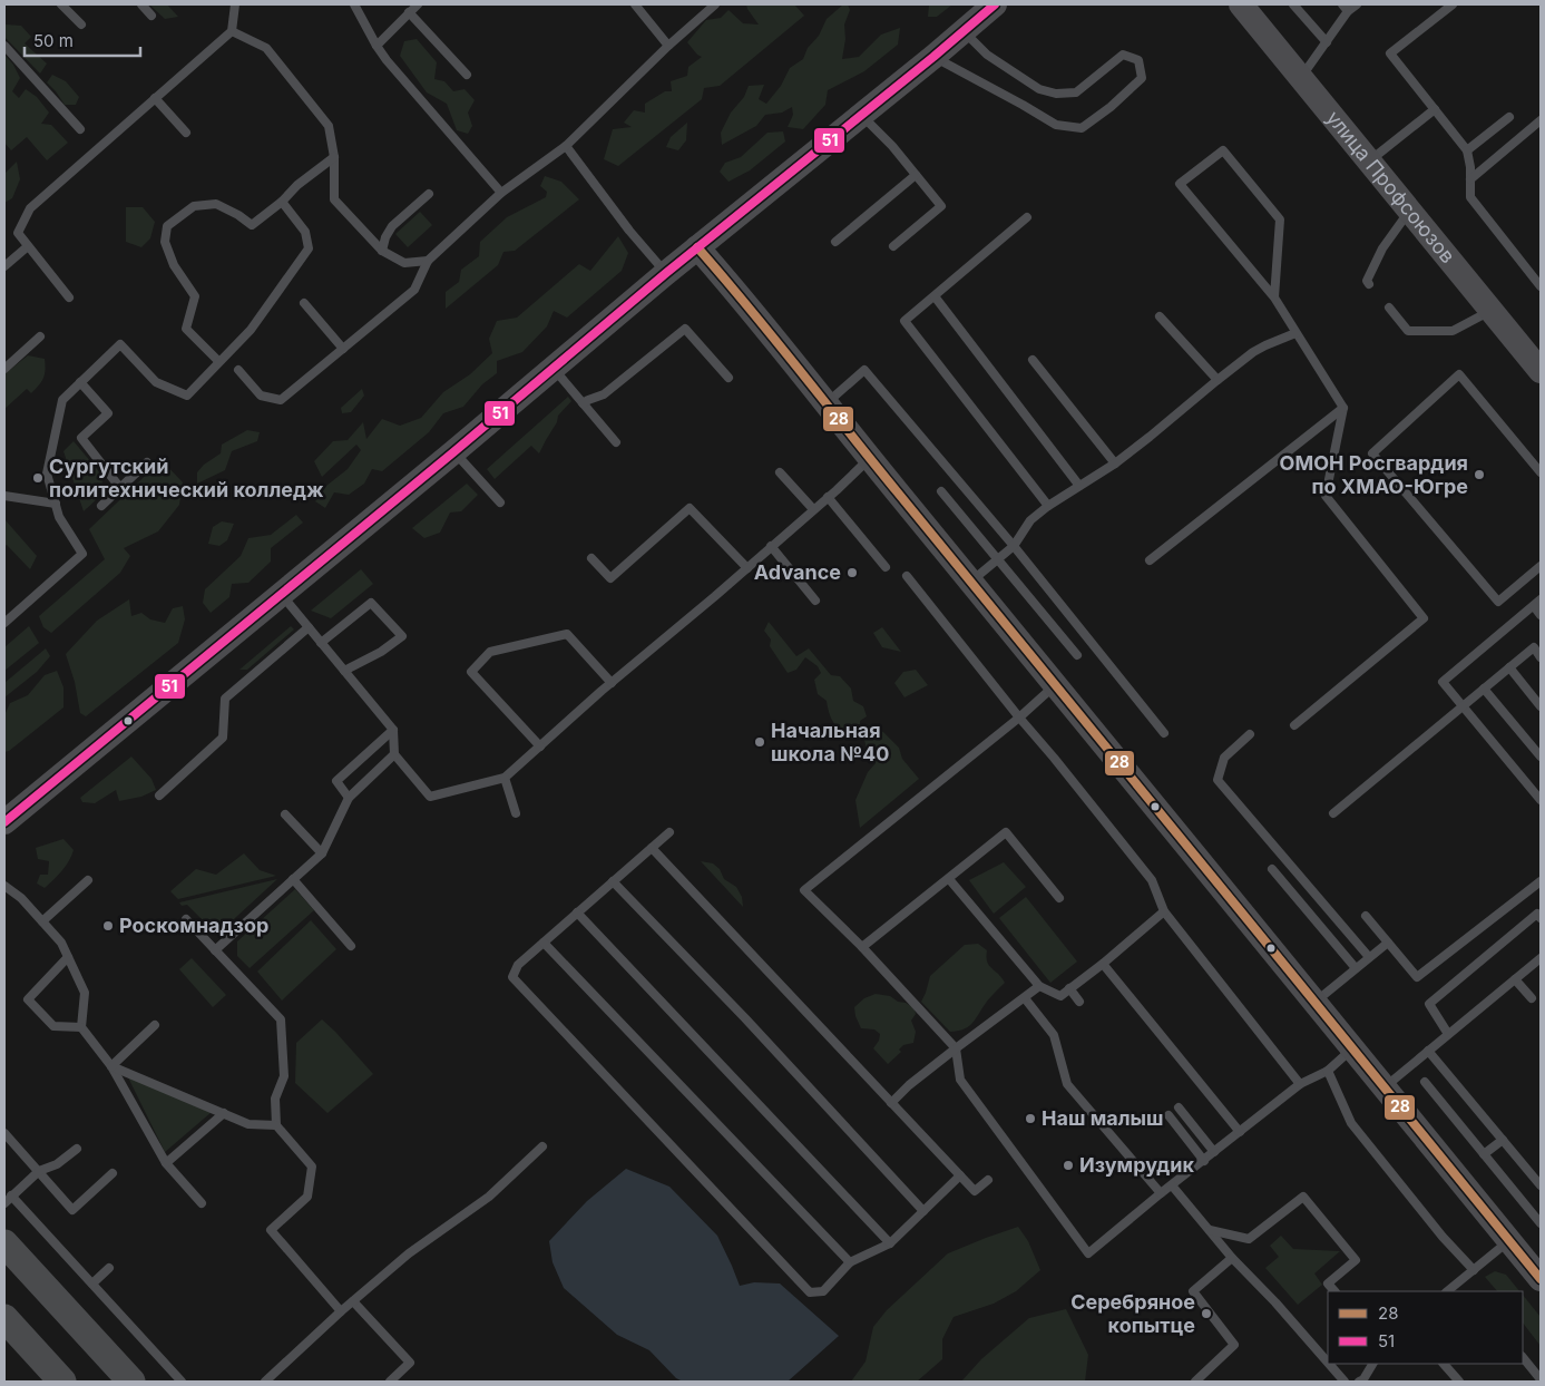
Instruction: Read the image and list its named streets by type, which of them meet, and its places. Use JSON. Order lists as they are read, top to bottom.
{
  "streets": {
    "main road": ["улица Профсоюзов"]
  },
  "places": [
    "ОМОН Росгвардия по ХМАО-Югре",
    "Сургутский политехнический колледж",
    "Advance",
    "Начальная школа №40",
    "Роскомнадзор",
    "Наш малыш",
    "Изумрудик",
    "Серебряное копытце"
  ],
  "lines": ["transit line 51", "transit line 28"],
  "legend": ["28", "51"],
  "scale_bar": "50 m"
}
